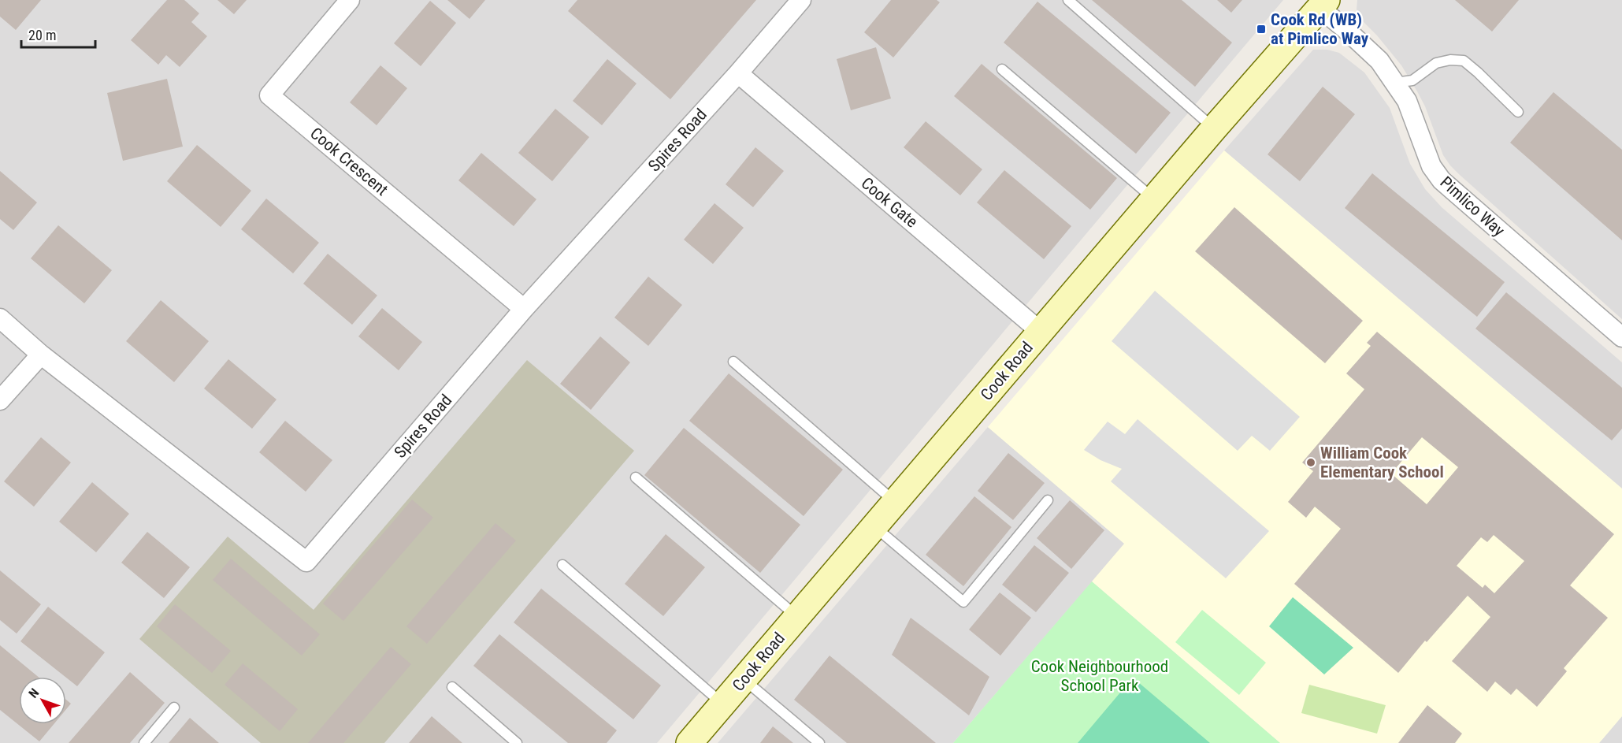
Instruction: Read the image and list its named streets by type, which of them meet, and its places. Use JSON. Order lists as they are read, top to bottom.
{
  "streets": {
    "street": [
      "Spires Road",
      "Cook Crescent",
      "Cook Gate",
      "Pimlico Way",
      "Cook Road"
    ]
  },
  "crossings": [
    ["Spires Road", "Cook Crescent"],
    ["Spires Road", "Cook Gate"],
    ["Cook Gate", "Cook Road"],
    ["Pimlico Way", "Cook Road"]
  ],
  "parks": ["Cook Neighbourhood School Park"],
  "places": {
    "transit": ["Cook Rd (WB) at Pimlico Way"],
    "other": ["William Cook Elementary School"]
  },
  "scale_bar": "20 m",
  "north": "top left"
}
